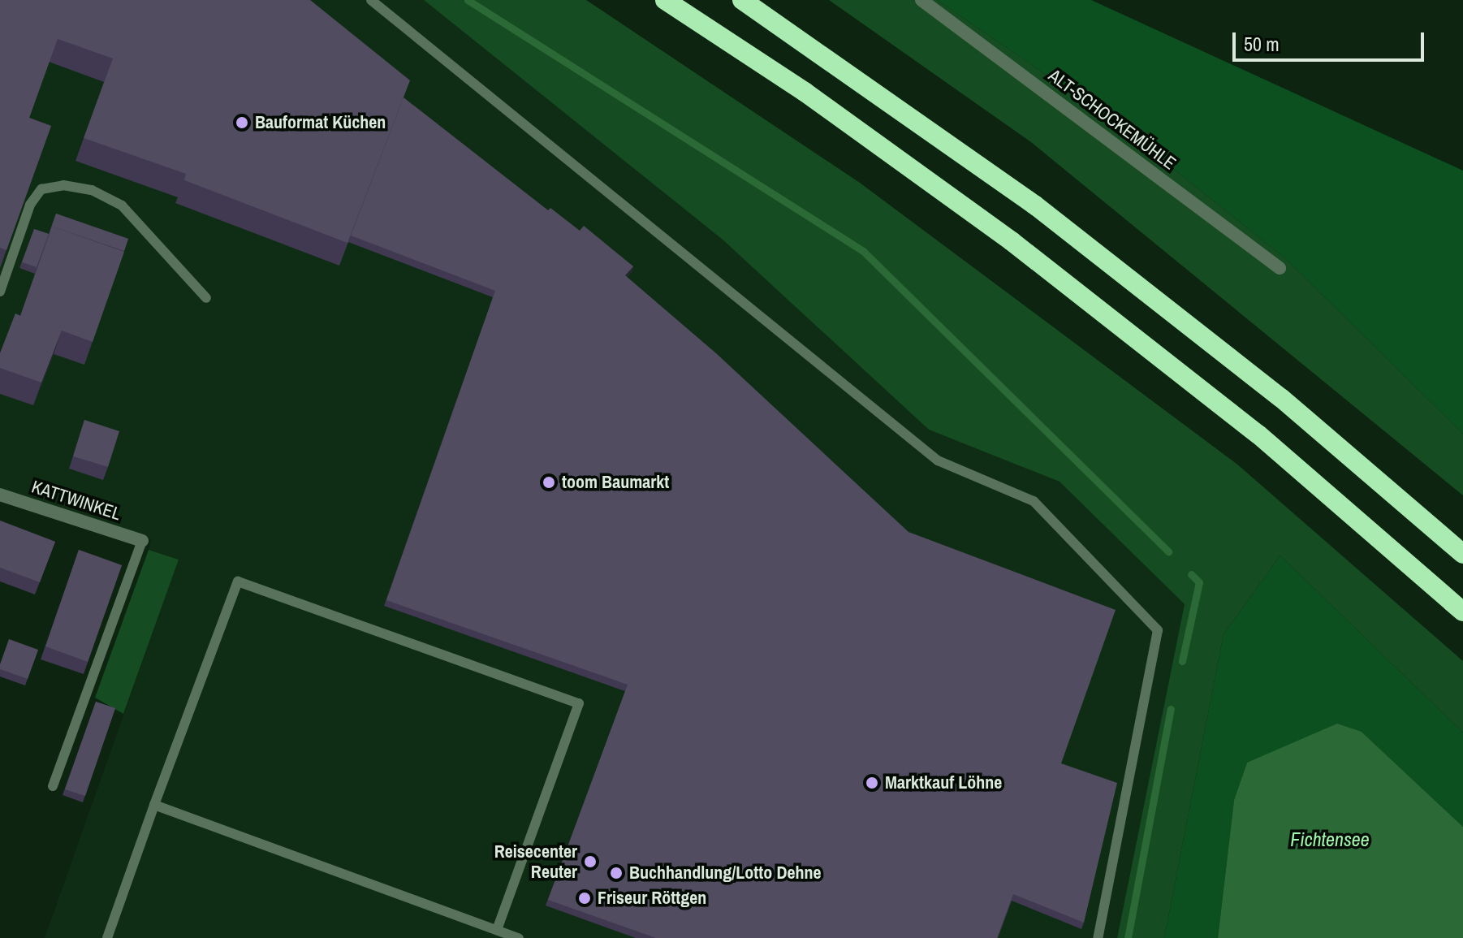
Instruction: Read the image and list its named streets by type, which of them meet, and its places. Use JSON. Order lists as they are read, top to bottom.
{
  "streets": {
    "street": ["ALT-SCHOCKEMÜHLE", "KATTWINKEL"]
  },
  "water": ["Fichtensee"],
  "places": [
    "Bauformat Küchen",
    "toom Baumarkt",
    "Marktkauf Löhne",
    "Reisecenter Reuter",
    "Buchhandlung/Lotto Dehne",
    "Friseur Röttgen"
  ],
  "scale_bar": "50 m"
}
